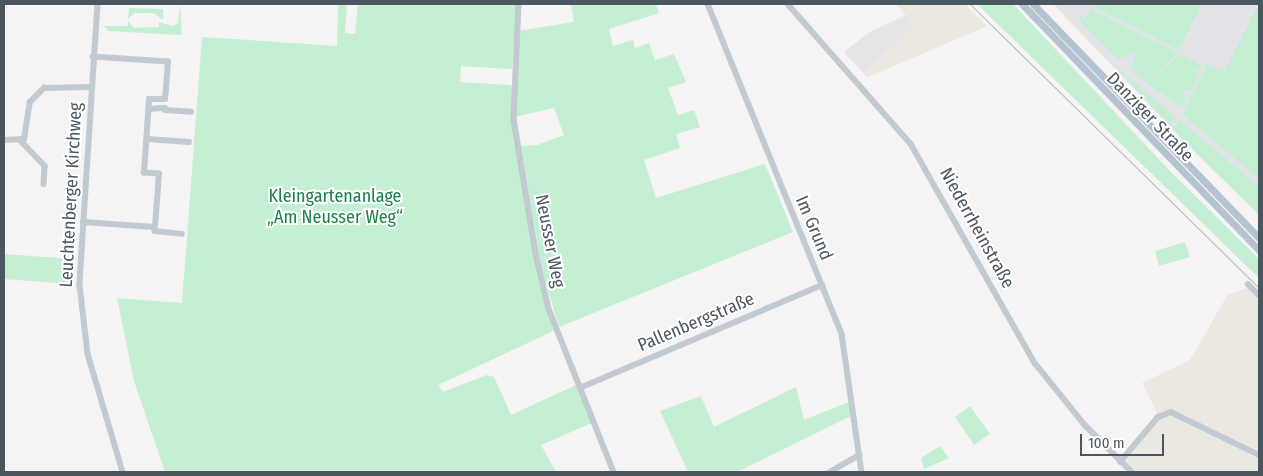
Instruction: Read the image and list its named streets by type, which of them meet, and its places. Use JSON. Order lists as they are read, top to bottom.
{
  "streets": {
    "main road": ["Danziger Straße"],
    "street": [
      "Leuchtenberger Kirchweg",
      "Im Grund",
      "Niederrheinstraße",
      "Neusser Weg",
      "Pallenbergstraße"
    ]
  },
  "crossings": [
    ["Im Grund", "Pallenbergstraße"],
    ["Neusser Weg", "Pallenbergstraße"]
  ],
  "parks": ["Kleingartenanlage „Am Neusser Weg“"],
  "scale_bar": "100 m"
}
